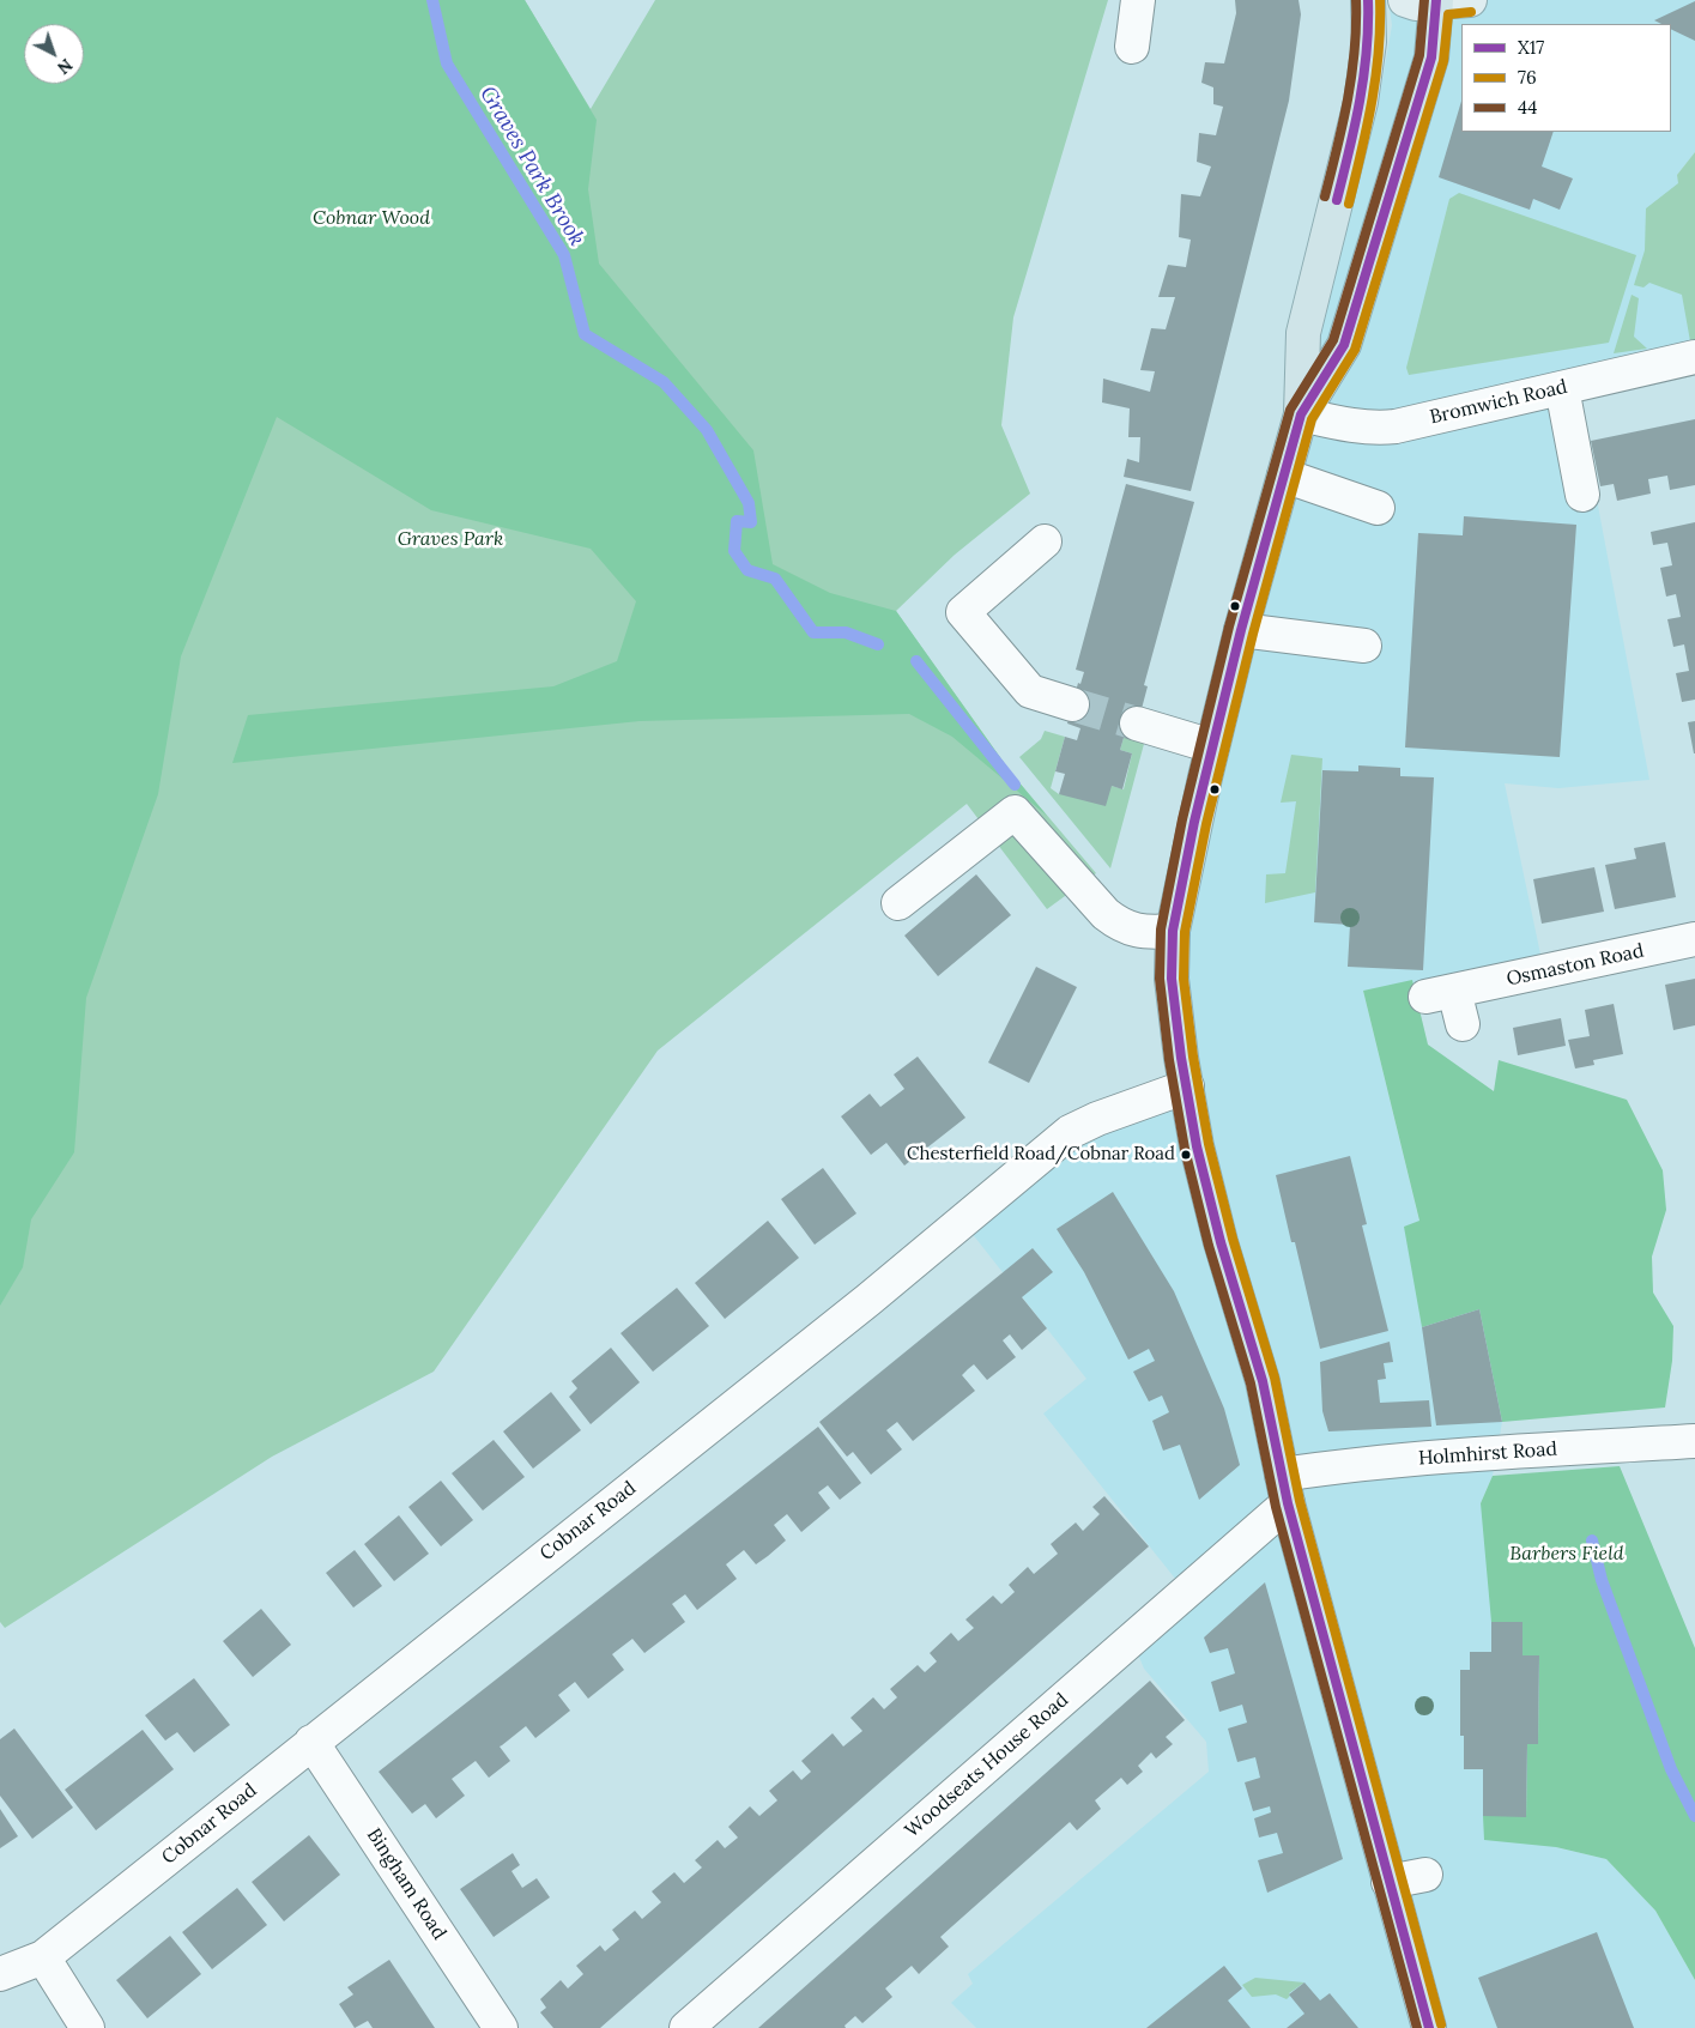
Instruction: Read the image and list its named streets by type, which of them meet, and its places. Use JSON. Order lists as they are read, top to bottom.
{
  "streets": {
    "street": [
      "Bromwich Road",
      "Osmaston Road",
      "Holmhirst Road",
      "Cobnar Road",
      "Woodseats House Road",
      "Bingham Road"
    ]
  },
  "crossings": [
    ["Holmhirst Road", "Woodseats House Road"],
    ["Cobnar Road", "Bingham Road"]
  ],
  "water": ["Graves Park Brook"],
  "parks": ["Cobnar Wood", "Graves Park", "Barbers Field"],
  "places": ["Chesterfield Road/Cobnar Road"],
  "lines": ["transit line X17", "transit line 76", "transit line 44"],
  "legend": ["X17", "76", "44"],
  "north": "bottom right"
}
